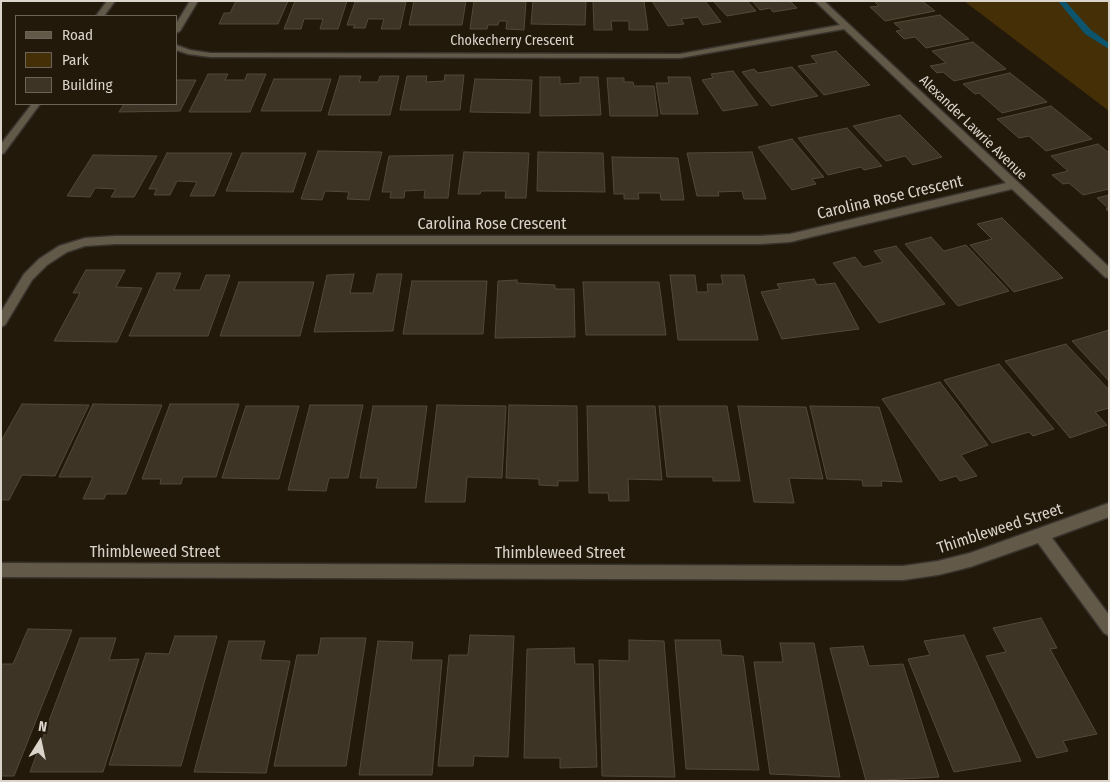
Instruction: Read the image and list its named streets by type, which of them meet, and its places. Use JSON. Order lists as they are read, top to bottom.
{
  "streets": {
    "street": [
      "Chokecherry Crescent",
      "Alexander Lawrie Avenue",
      "Carolina Rose Crescent",
      "Thimbleweed Street"
    ]
  },
  "crossings": [
    ["Chokecherry Crescent", "Alexander Lawrie Avenue"],
    ["Alexander Lawrie Avenue", "Carolina Rose Crescent"]
  ],
  "legend": ["Road", "Park", "Building"],
  "north": "top"
}
